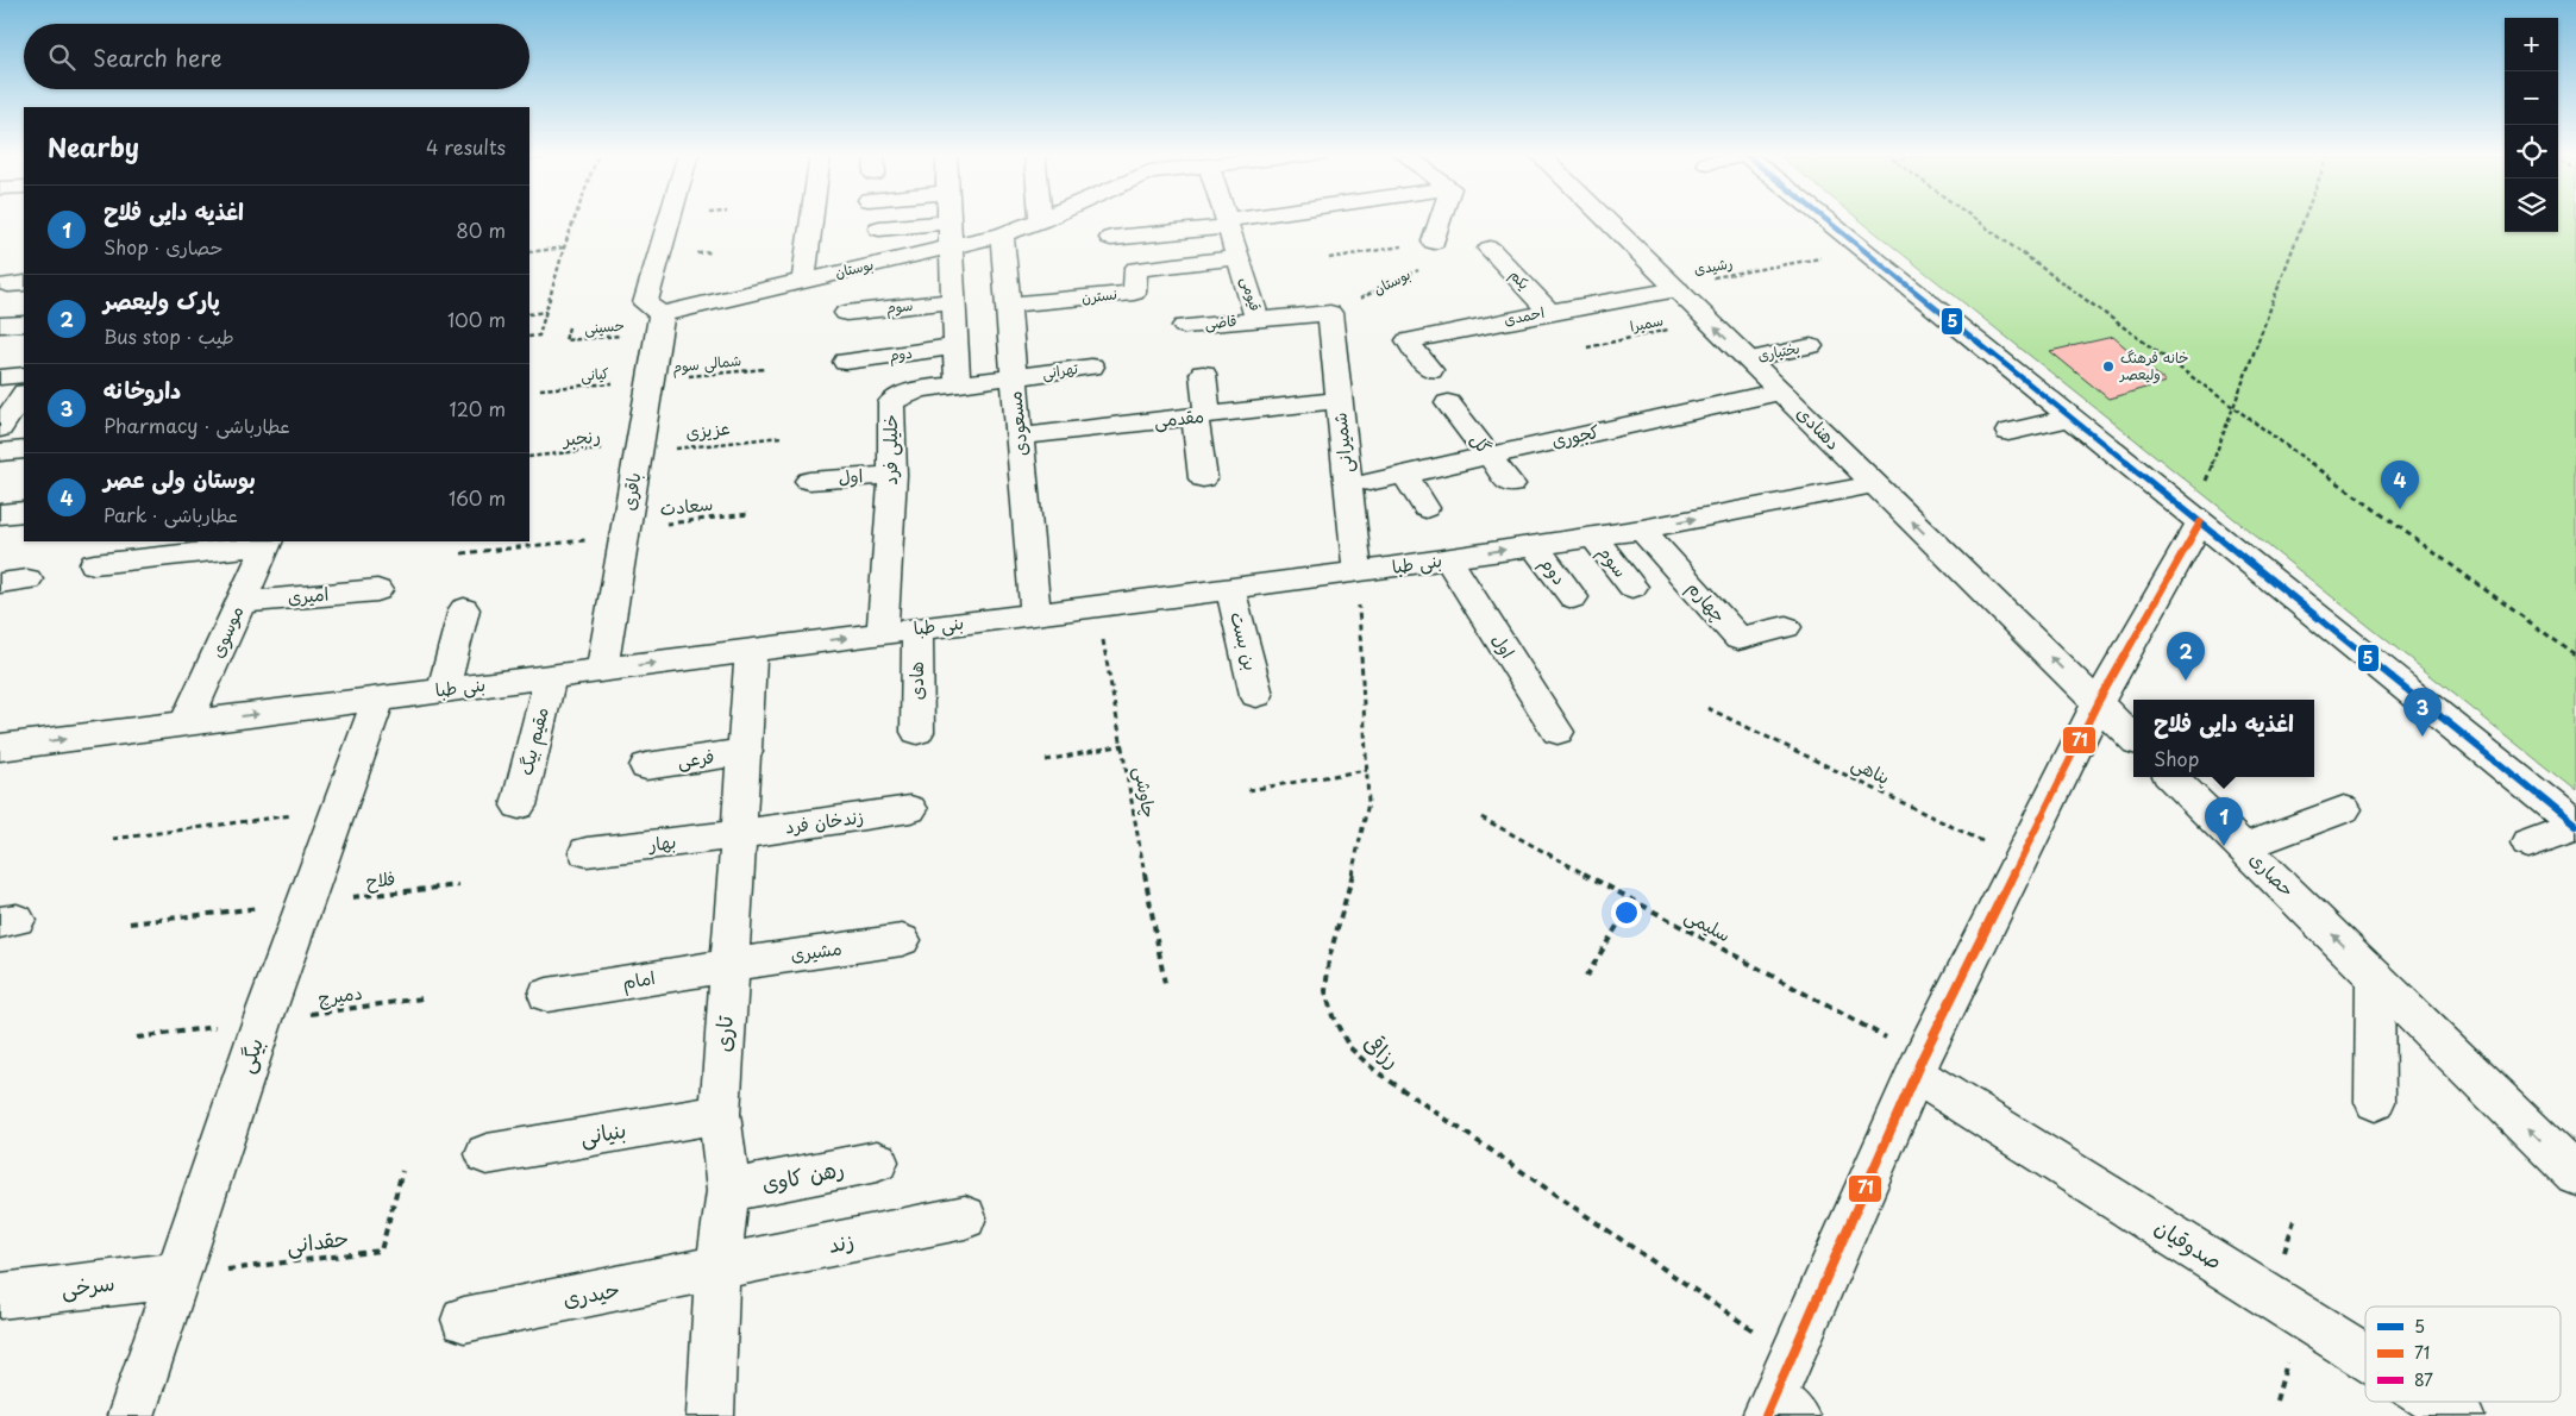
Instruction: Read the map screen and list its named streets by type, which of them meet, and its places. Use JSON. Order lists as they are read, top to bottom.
{
  "streets": {
    "street": [
      "بوستان",
      "یکم",
      "قیومی",
      "نسترن",
      "سوم",
      "احمدی",
      "قاضی",
      "بختیاری",
      "دوم",
      "تهرانی",
      "مقدمی",
      "مسعودی",
      "دهنادی",
      "کجوری",
      "شمیرانی",
      "گل",
      "خلیلی فرد",
      "اول",
      "باقری",
      "بنی طبا",
      "امیری",
      "چهارم",
      "موسوی",
      "بن بست",
      "هادی",
      "مقیم بیگ",
      "فرعی",
      "زندخان فرد",
      "بهار",
      "حصاری",
      "مشیری",
      "امام",
      "تاری",
      "بیگی",
      "بنیانی",
      "رهن کاوی",
      "زند",
      "صدوقیان",
      "سرخی",
      "حیدری"
    ],
    "path": [
      "رشیدی",
      "سمیرا",
      "حسینی",
      "شمالی سوم",
      "کیانی",
      "عزیزی",
      "رنجبر",
      "سعادت",
      "پناهی",
      "چاوشی",
      "فلاح",
      "سلیمی",
      "دمیرچ",
      "رزاقی",
      "حقدانی"
    ]
  },
  "crossings": [
    ["رشیدی", "احمدی"],
    ["رشیدی", "دهنادی"],
    ["بوستان", "قیومی"],
    ["بوستان", "حسینی"],
    ["بوستان", "مسعودی"],
    ["بوستان", "شمیرانی"],
    ["بوستان", "باقری"],
    ["یکم", "احمدی"],
    ["قیومی", "نسترن"],
    ["قیومی", "قاضی"],
    ["قیومی", "شمیرانی"],
    ["نسترن", "مسعودی"],
    ["سوم", "بنی طبا"],
    ["احمدی", "دهنادی"],
    ["سمیرا", "دهنادی"],
    ["حسینی", "باقری"],
    ["بختیاری", "دهنادی"],
    ["دوم", "بنی طبا"],
    ["شمالی سوم", "کیانی"],
    ["شمالی سوم", "باقری"],
    ["تهرانی", "مسعودی"],
    ["تهرانی", "خلیلی فرد"],
    ["کیانی", "باقری"],
    ["مقدمی", "مسعودی"],
    ["مقدمی", "شمیرانی"],
    ["مسعودی", "بنی طبا"],
    ["دهنادی", "کجوری"],
    ["دهنادی", "بنی طبا"],
    ["عزیزی", "رنجبر"],
    ["عزیزی", "باقری"],
    ["کجوری", "گل"],
    ["رنجبر", "باقری"],
    ["شمیرانی", "بنی طبا"],
    ["شمیرانی", "رزاقی"],
    ["خلیلی فرد", "اول"],
    ["خلیلی فرد", "بنی طبا"],
    ["اول", "بنی طبا"],
    ["باقری", "سعادت"],
    ["باقری", "بنی طبا"],
    ["بنی طبا", "چهارم"],
    ["بنی طبا", "موسوی"],
    ["بنی طبا", "بن بست"],
    ["بنی طبا", "هادی"],
    ["بنی طبا", "مقیم بیگ"],
    ["بنی طبا", "چاوشی"],
    ["بنی طبا", "تاری"],
    ["بنی طبا", "رزاقی"],
    ["بنی طبا", "بیگی"],
    ["امیری", "موسوی"],
    ["فرعی", "تاری"],
    ["زندخان فرد", "بهار"],
    ["زندخان فرد", "تاری"],
    ["بهار", "تاری"],
    ["فلاح", "بیگی"],
    ["سلیمی", "صدوقیان"],
    ["مشیری", "امام"],
    ["مشیری", "تاری"],
    ["امام", "تاری"],
    ["دمیرچ", "بیگی"],
    ["تاری", "بنیانی"],
    ["تاری", "رهن کاوی"],
    ["تاری", "زند"],
    ["تاری", "حیدری"],
    ["بیگی", "حقدانی"],
    ["بیگی", "سرخی"],
    ["حقدانی", "سرخی"],
    ["زند", "حیدری"]
  ],
  "one_way": ["بنی طبا"],
  "places": ["خانه فرهنگ ولیعصر"],
  "lines": ["transit line 5", "transit line 71"],
  "legend": ["5", "71", "87"],
  "page": {
    "map_buttons": ["+", "−"],
    "search": "Search here",
    "heading": ["Nearby", "4 results"],
    "list": [
      {
        "mark": "1",
        "name": "اغذیه دایی فلاح",
        "note": "Shop · حصاری",
        "value": "80 m"
      },
      {
        "mark": "2",
        "name": "پارک ولیعصر",
        "note": "Bus stop · طیب",
        "value": "100 m"
      },
      {
        "mark": "3",
        "name": "داروخانه",
        "note": "Pharmacy · عطارباشی",
        "value": "120 m"
      },
      {
        "mark": "4",
        "name": "بوستان ولی عصر",
        "note": "Park · عطارباشی",
        "value": "160 m"
      }
    ],
    "pins": [
      "4",
      "2",
      "3",
      "1"
    ],
    "popup": ["اغذیه دایی فلاح", "Shop"]
  }
}
